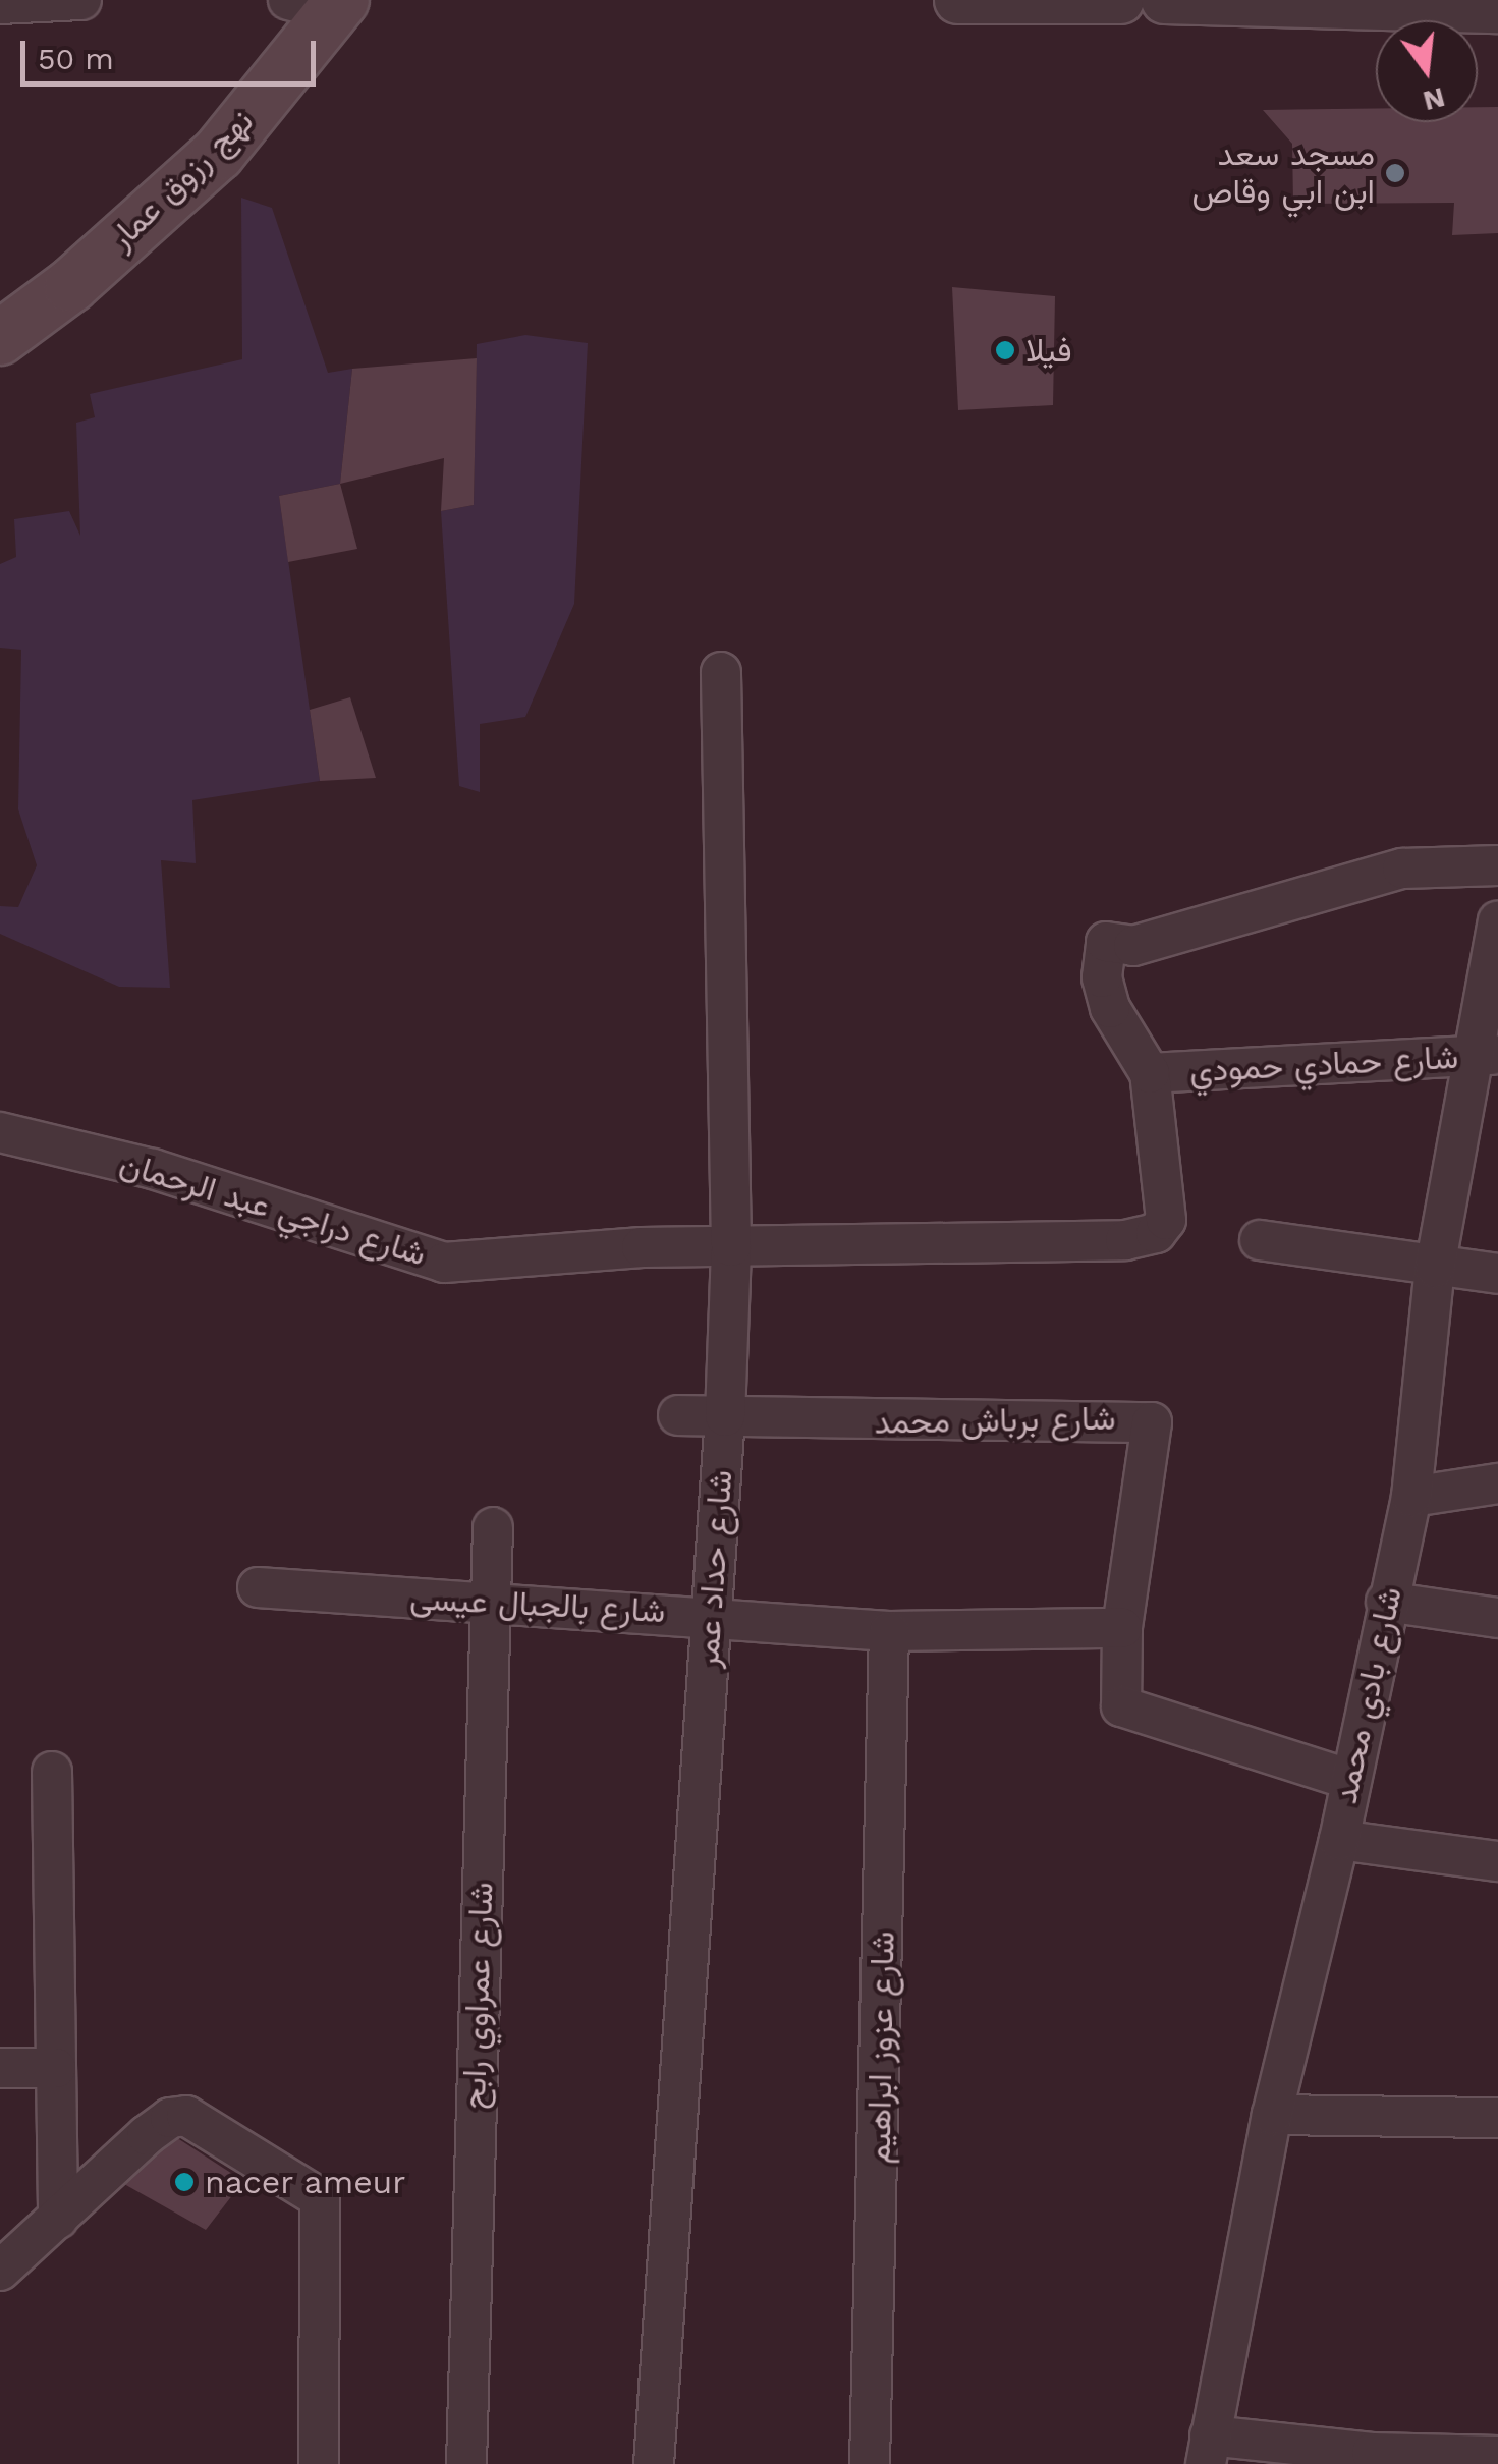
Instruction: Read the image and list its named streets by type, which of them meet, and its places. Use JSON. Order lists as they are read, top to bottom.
{
  "streets": {
    "main road": ["نهج رزوق عمار"],
    "street": [
      "شارع حمادي حمودي",
      "شارع دراجي عبد الرحمان",
      "شارع برباش محمد",
      "شارع حداد عمر",
      "شارع بالجبال عيسى",
      "شارع بادي محمد",
      "شارع عمراوي رابح",
      "شارع عزوز ابراهيم"
    ]
  },
  "crossings": [
    ["شارع حمادي حمودي", "شارع بادي محمد"],
    ["شارع دراجي عبد الرحمان", "شارع حداد عمر"],
    ["شارع برباش محمد", "شارع حداد عمر"],
    ["شارع برباش محمد", "شارع بالجبال عيسى"],
    ["شارع برباش محمد", "شارع بادي محمد"],
    ["شارع حداد عمر", "شارع بالجبال عيسى"],
    ["شارع بالجبال عيسى", "شارع عمراوي رابح"],
    ["شارع بالجبال عيسى", "شارع عزوز ابراهيم"]
  ],
  "places": ["مسجد سعد ابن ابي وقاص", "فيلا", "nacer ameur"],
  "scale_bar": "50 m",
  "north": "bottom"
}
